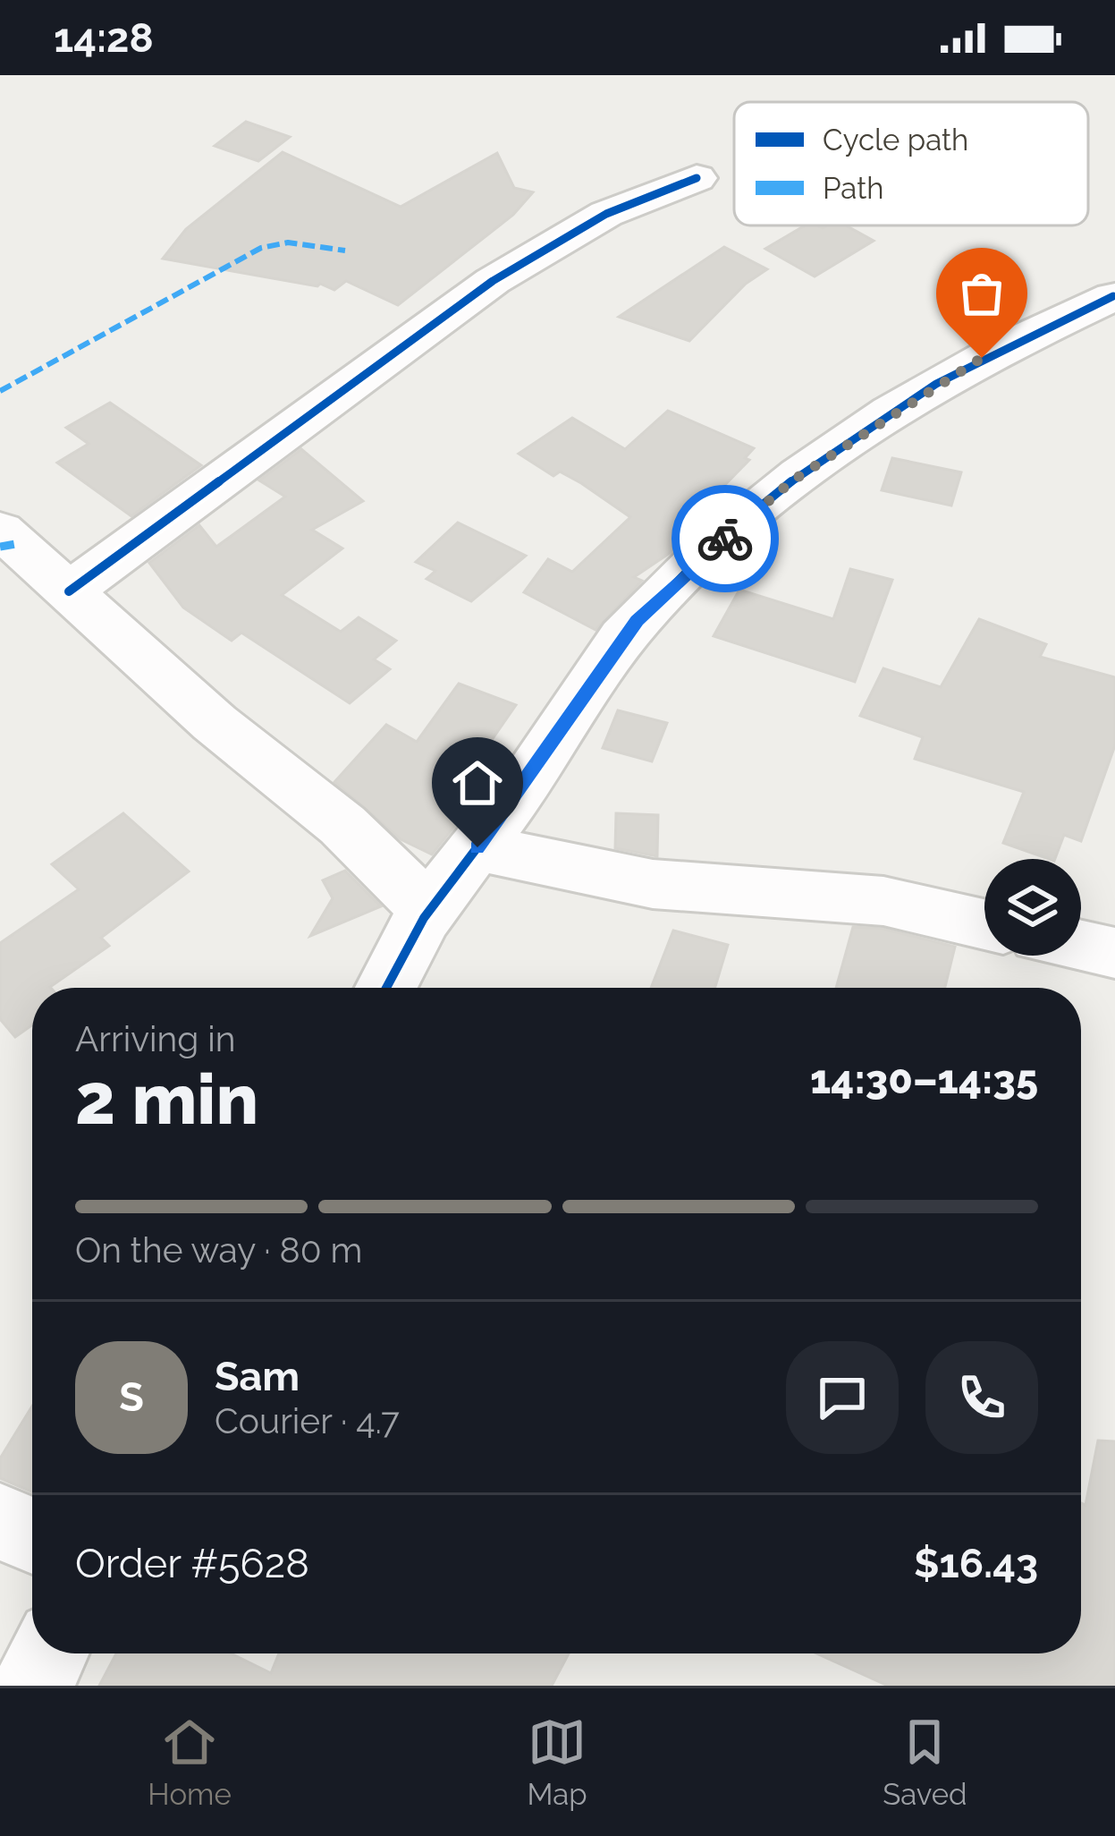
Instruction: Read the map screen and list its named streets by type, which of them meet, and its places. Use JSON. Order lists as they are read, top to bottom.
{
  "legend": ["Cycle path", "Path"],
  "page": {
    "status": "14:28",
    "heading": ["2 min", "Arriving in", "14:30–14:35"],
    "panel": [
      "Sam",
      "Courier · 4.7",
      "Order #5628",
      "$16.43"
    ],
    "bar": "On the way · 80 m",
    "round": "S",
    "tabs": ["Home", "Map", "Saved"]
  }
}
